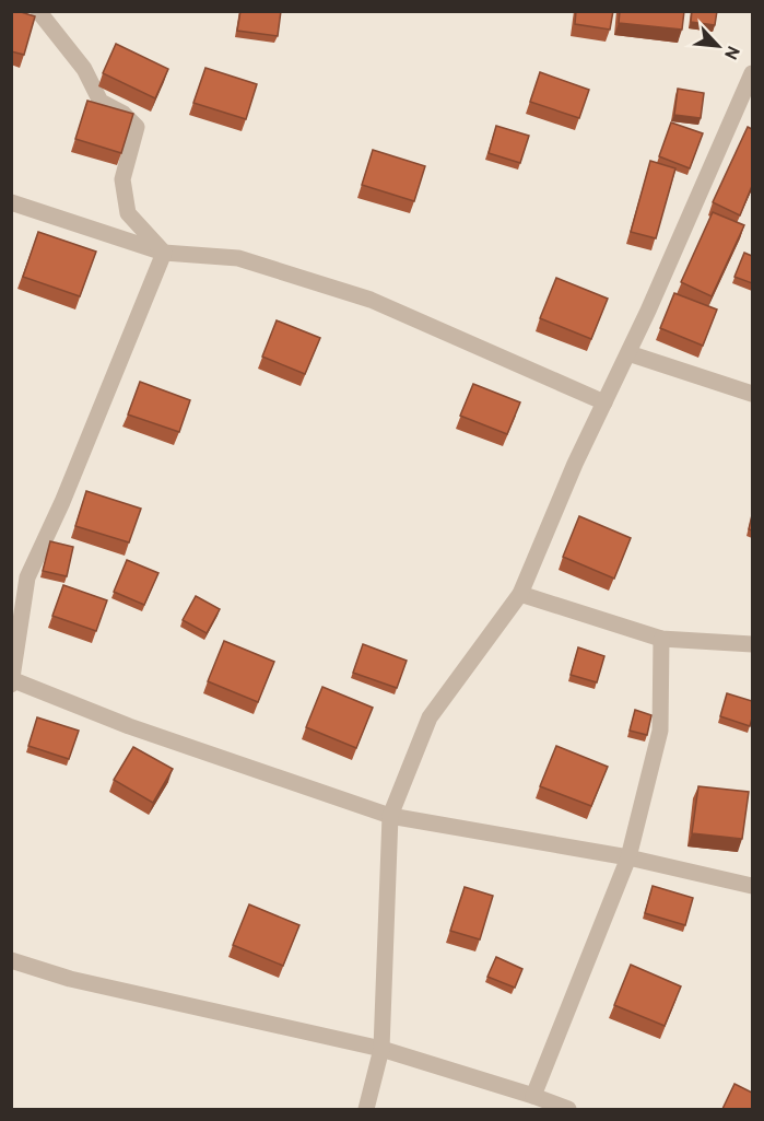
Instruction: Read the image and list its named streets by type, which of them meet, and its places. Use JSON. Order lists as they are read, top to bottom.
{
  "north": "bottom right"
}
